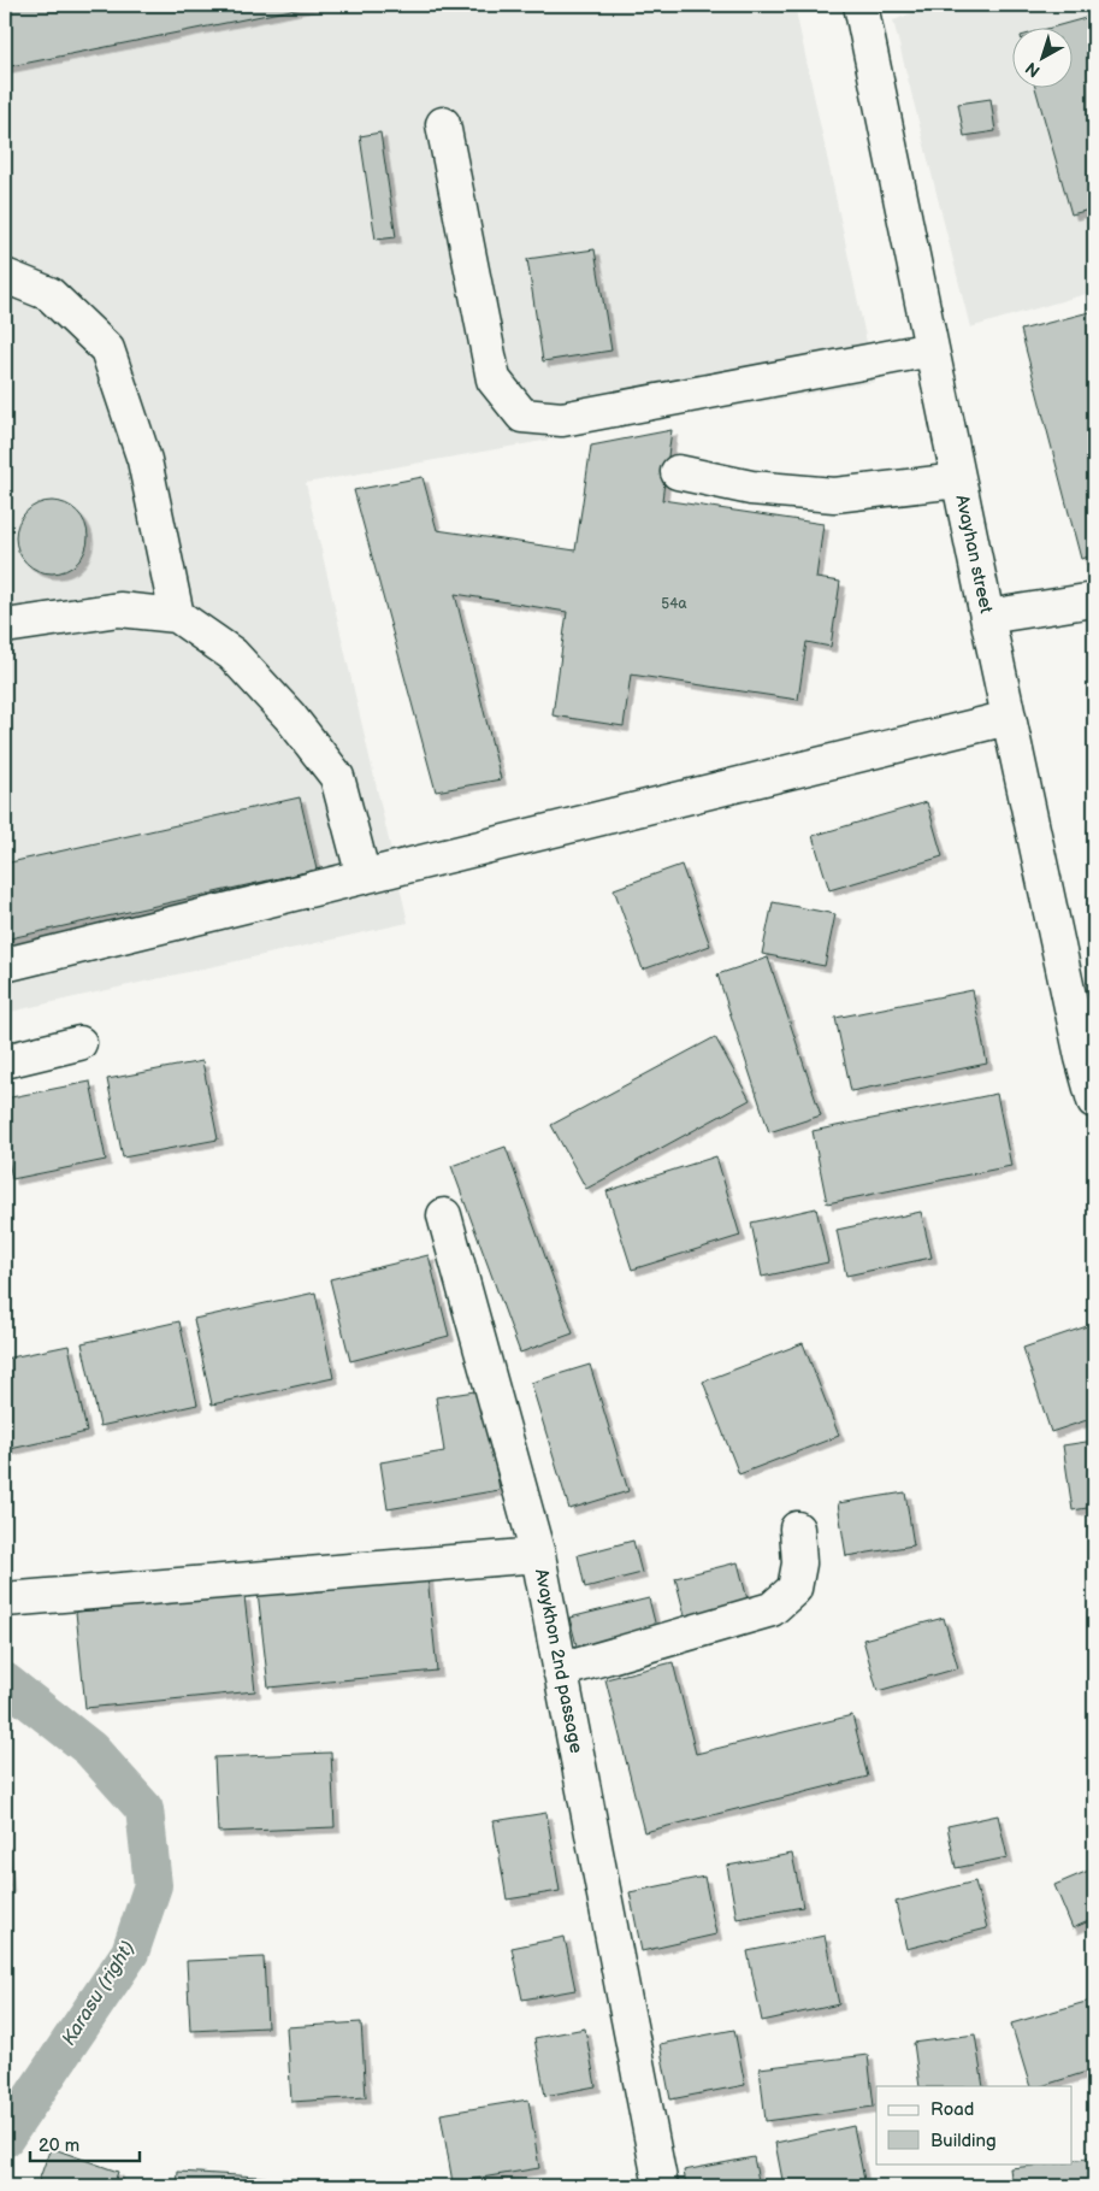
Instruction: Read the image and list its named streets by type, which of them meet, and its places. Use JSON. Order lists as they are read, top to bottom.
{
  "streets": {
    "street": ["Avayhan street", "Avaykhon 2nd passage"]
  },
  "water": ["Karasu (right)"],
  "house_numbers": ["54а"],
  "legend": ["Road", "Building"],
  "scale_bar": "20 m",
  "north": "bottom left"
}
